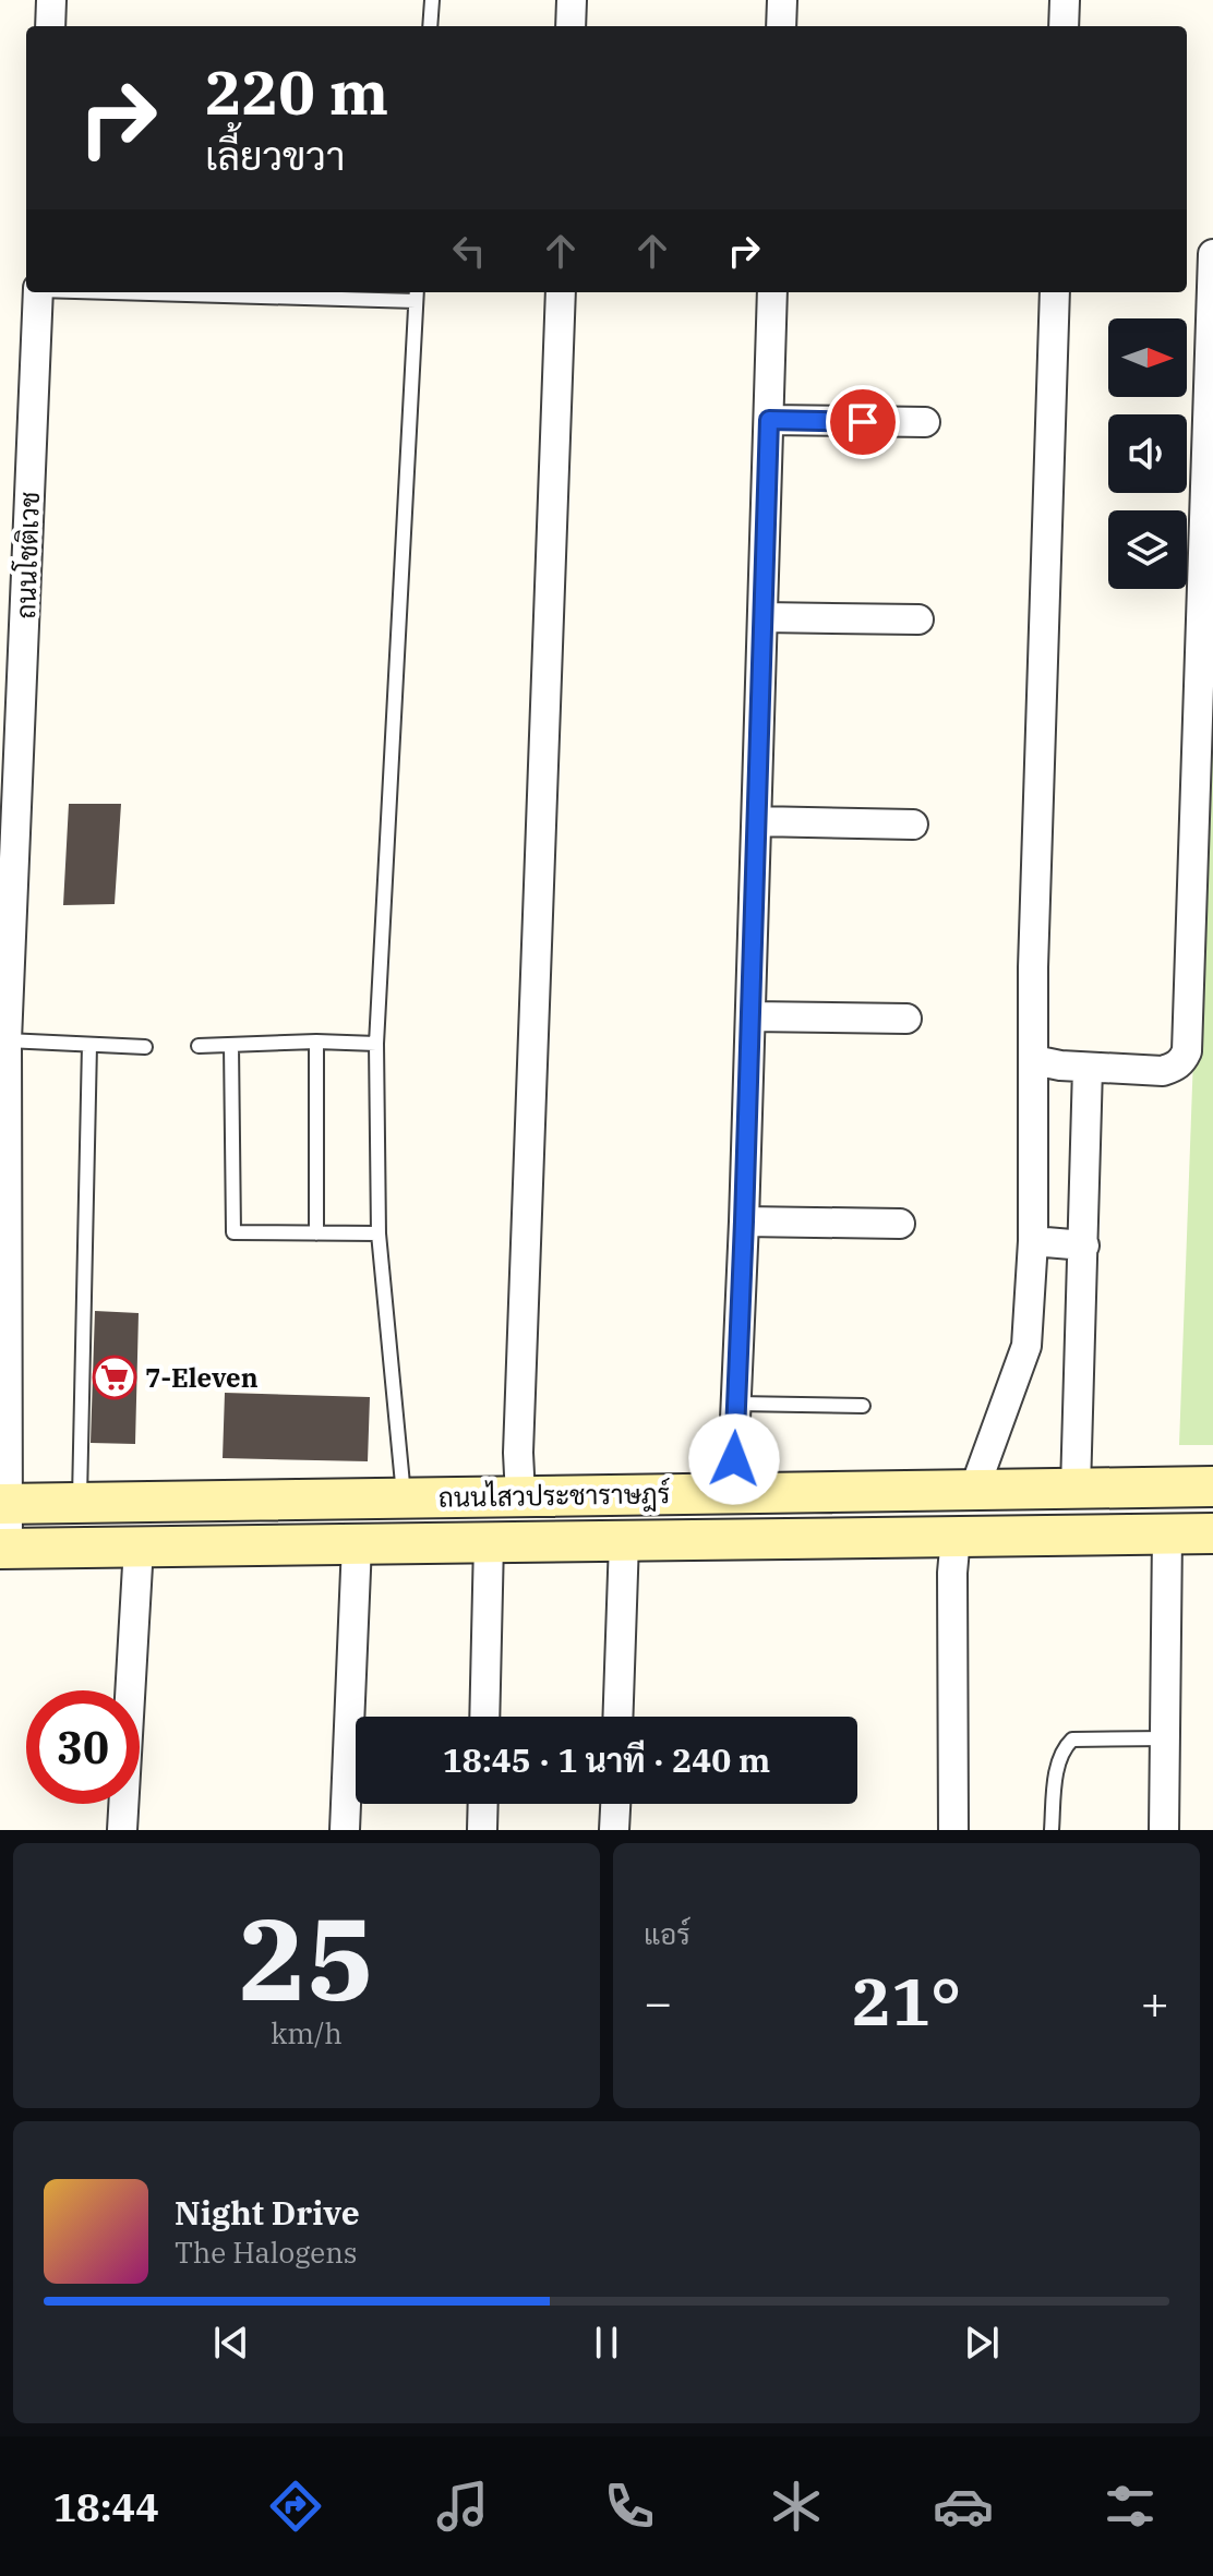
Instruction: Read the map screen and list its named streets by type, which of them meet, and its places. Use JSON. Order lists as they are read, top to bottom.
{
  "streets": {
    "main road": ["ถนนไสวประชาราษฎร์"],
    "street": ["ถนนโชติเวช"]
  },
  "crossings": [
    ["ถนนโชติเวช", "ถนนไสวประชาราษฎร์"]
  ],
  "places": {
    "supermarket": ["7-Eleven"]
  },
  "north": "right",
  "page": {
    "turn": ["220 m", "เลี้ยวขวา"],
    "limit": "30",
    "trip": "18:45 · 1 นาที · 240 m",
    "tile": [
      ["25", "km/h"],
      "แอร์"
    ],
    "heat": ["−", "21°", "+"],
    "song": ["Night Drive", "The Halogens"],
    "tabs": "18:44"
  }
}
